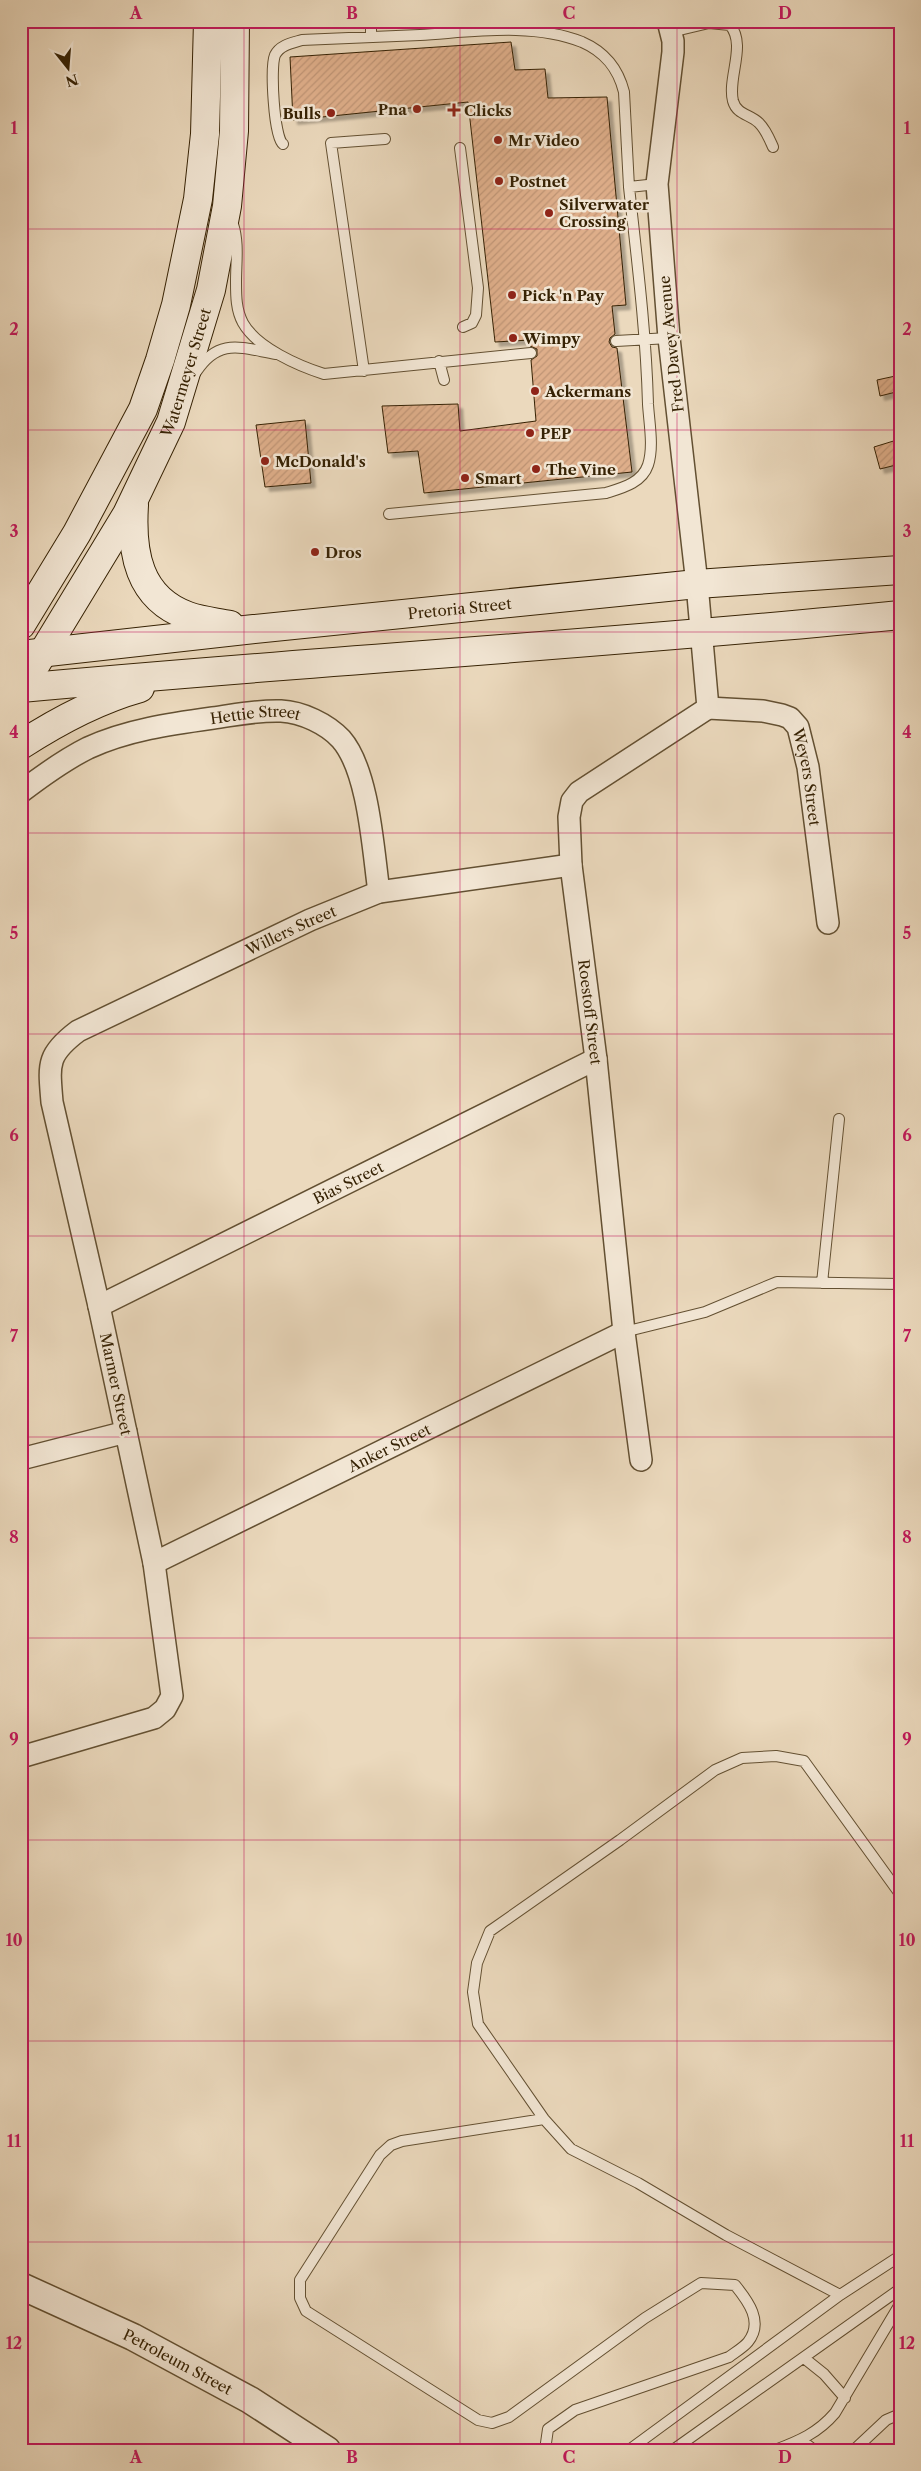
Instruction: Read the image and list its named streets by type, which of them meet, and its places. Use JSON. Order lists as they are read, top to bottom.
{
  "streets": {
    "main road": ["Watermeyer Street", "Pretoria Street"],
    "street": [
      "Fred Davey Avenue",
      "Hettie Street",
      "Weyers Street",
      "Willers Street",
      "Roestoff Street",
      "Bias Street",
      "Marmer Street",
      "Anker Street",
      "Petroleum Street"
    ]
  },
  "crossings": [
    ["Fred Davey Avenue", "Pretoria Street"],
    ["Watermeyer Street", "Pretoria Street"],
    ["Hettie Street", "Willers Street"],
    ["Weyers Street", "Roestoff Street"],
    ["Willers Street", "Roestoff Street"],
    ["Willers Street", "Marmer Street"],
    ["Roestoff Street", "Bias Street"],
    ["Roestoff Street", "Anker Street"],
    ["Bias Street", "Marmer Street"],
    ["Marmer Street", "Anker Street"]
  ],
  "places": {
    "other": [
      "Pna",
      "Bulls",
      "Mr Video",
      "Postnet",
      "Silverwater Crossing",
      "Pick 'n Pay",
      "Wimpy",
      "Ackermans",
      "PEP",
      "McDonald's",
      "The Vine",
      "Smart",
      "Dros"
    ],
    "health": ["Clicks"]
  },
  "north": "bottom",
  "grid": {
    "columns": [
      "A",
      "B",
      "C",
      "D"
    ],
    "rows": [
      "1",
      "2",
      "3",
      "4",
      "5",
      "6",
      "7",
      "8",
      "9",
      "10",
      "11",
      "12"
    ]
  }
}
